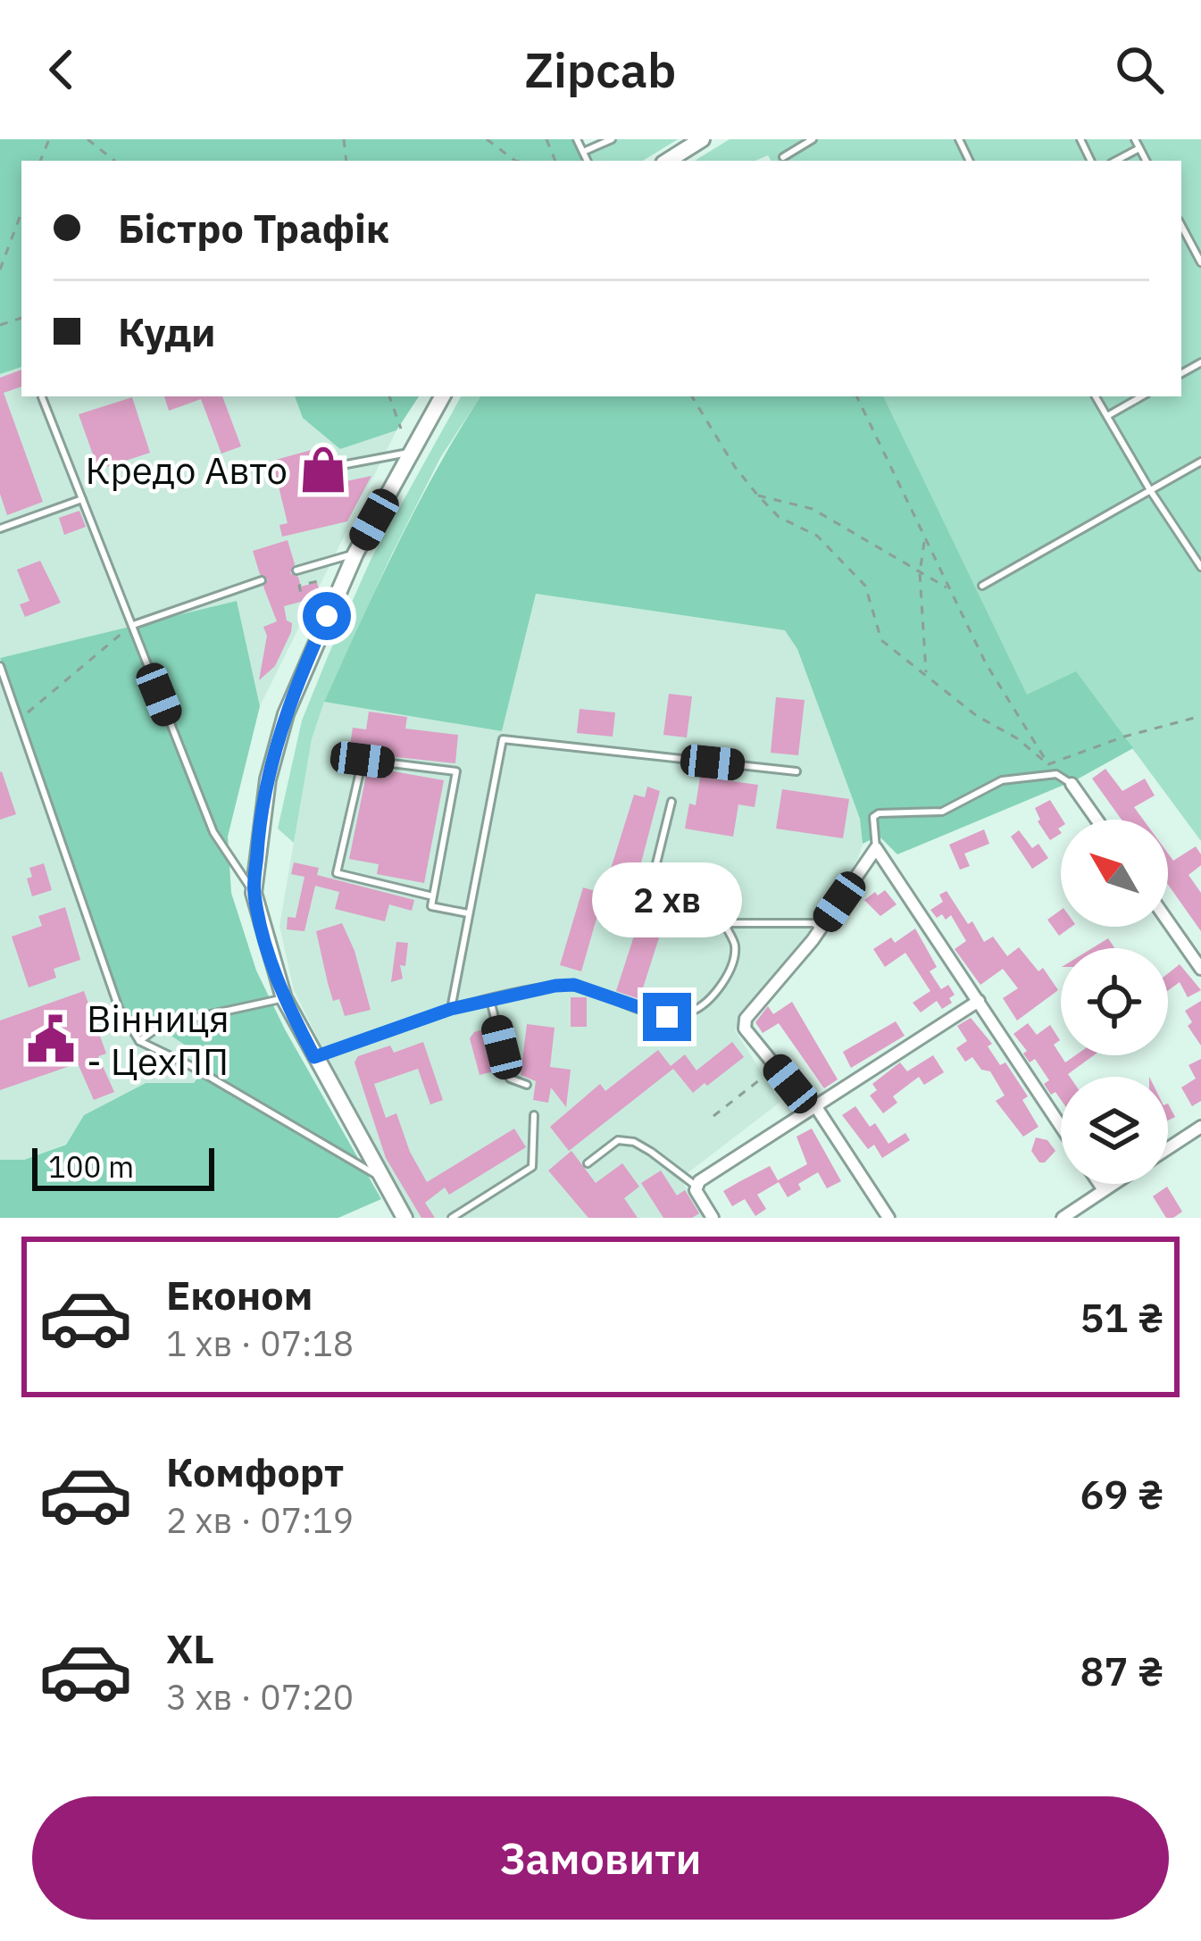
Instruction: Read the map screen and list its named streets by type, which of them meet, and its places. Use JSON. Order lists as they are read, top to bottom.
{
  "places": {
    "shop": ["Кредо Авто"],
    "public building": ["Вінниця - ЦехПП"]
  },
  "scale_bar": "100 m",
  "north": "top left",
  "page": {
    "header": "Zipcab",
    "banner": ["Бістро Трафік", "Куди"],
    "bubble": "2 хв",
    "scale": "100 m",
    "list": [
      {
        "name": "Економ",
        "note": "1 хв · 07:18",
        "value": "51 ₴"
      },
      {
        "name": "Комфорт",
        "note": "2 хв · 07:19",
        "value": "69 ₴"
      },
      {
        "name": "XL",
        "note": "3 хв · 07:20",
        "value": "87 ₴"
      }
    ],
    "buttons": "Замовити"
  }
}
